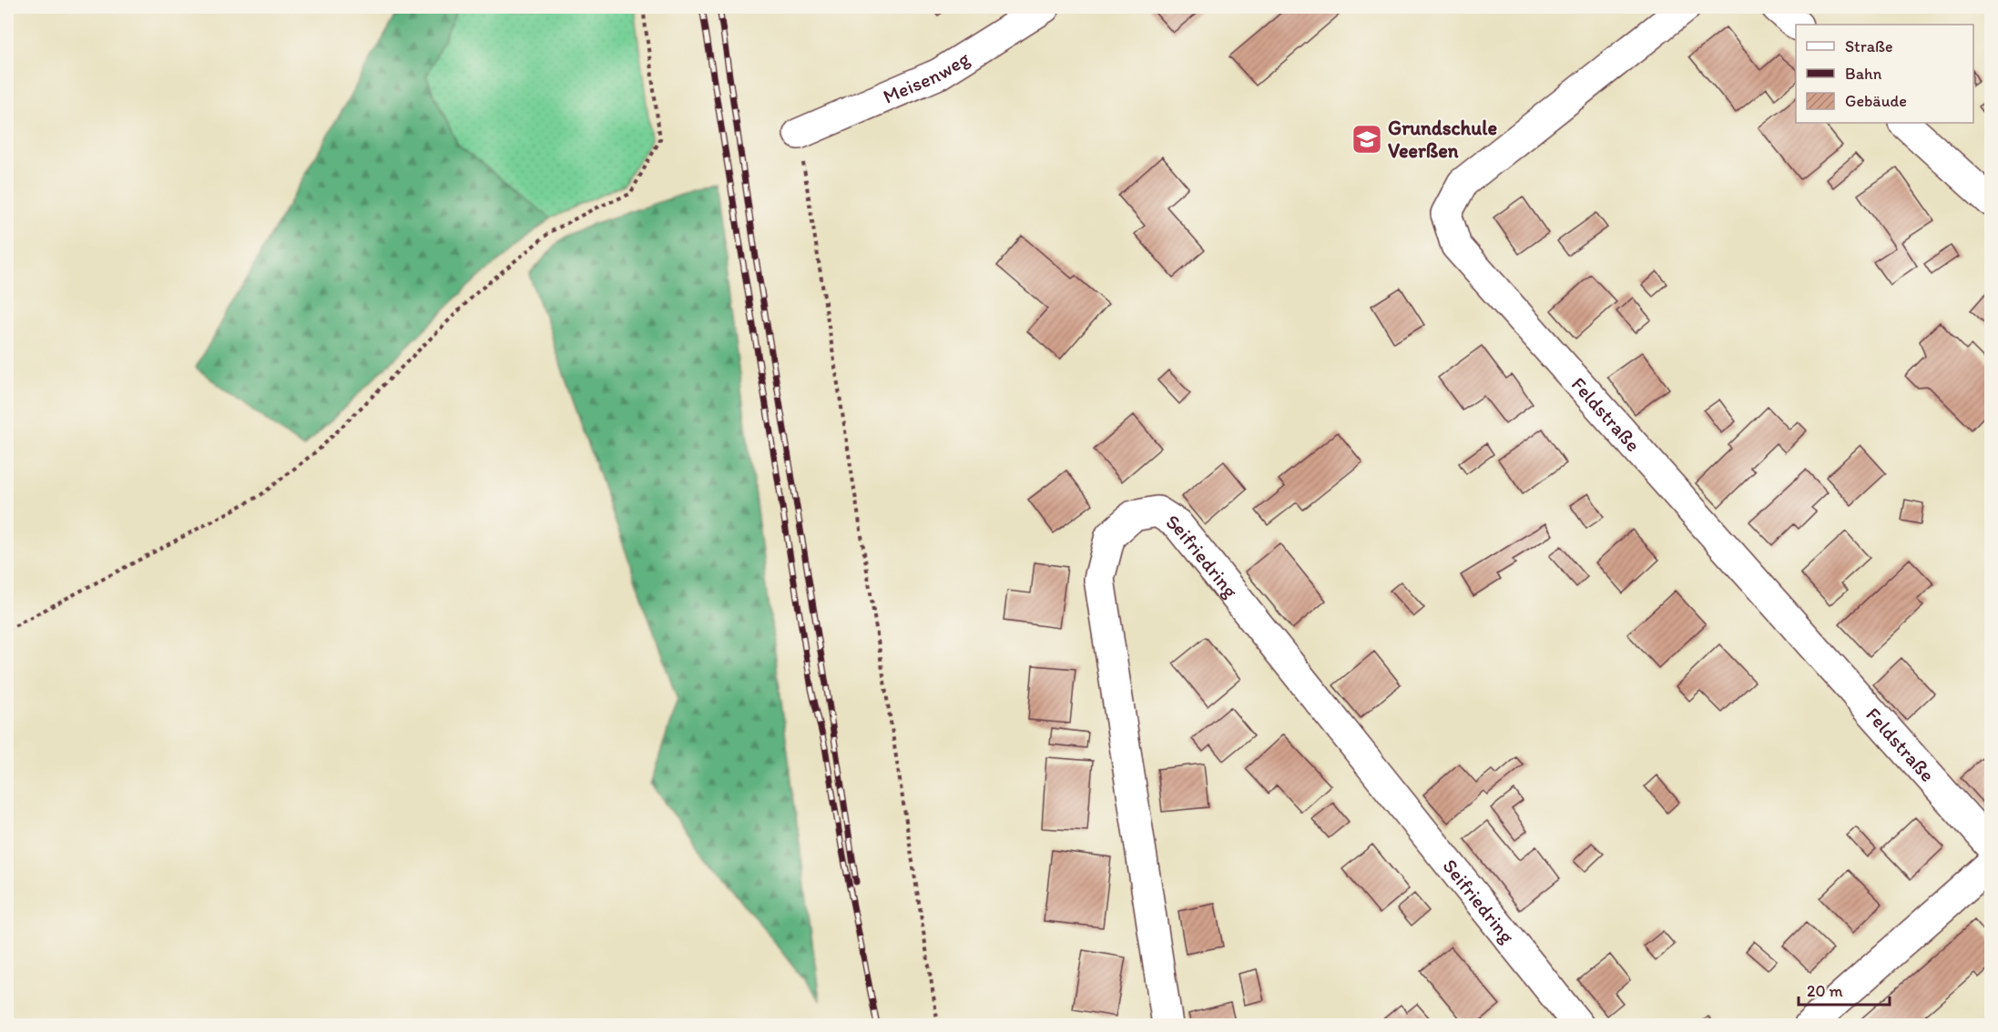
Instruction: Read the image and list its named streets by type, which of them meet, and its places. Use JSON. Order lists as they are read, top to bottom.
{
  "streets": {
    "street": ["Meisenweg", "Feldstraße", "Seifriedring"]
  },
  "places": {
    "school or university": ["Grundschule Veerßen"]
  },
  "legend": ["Straße", "Bahn", "Gebäude"],
  "scale_bar": "20 m"
}
